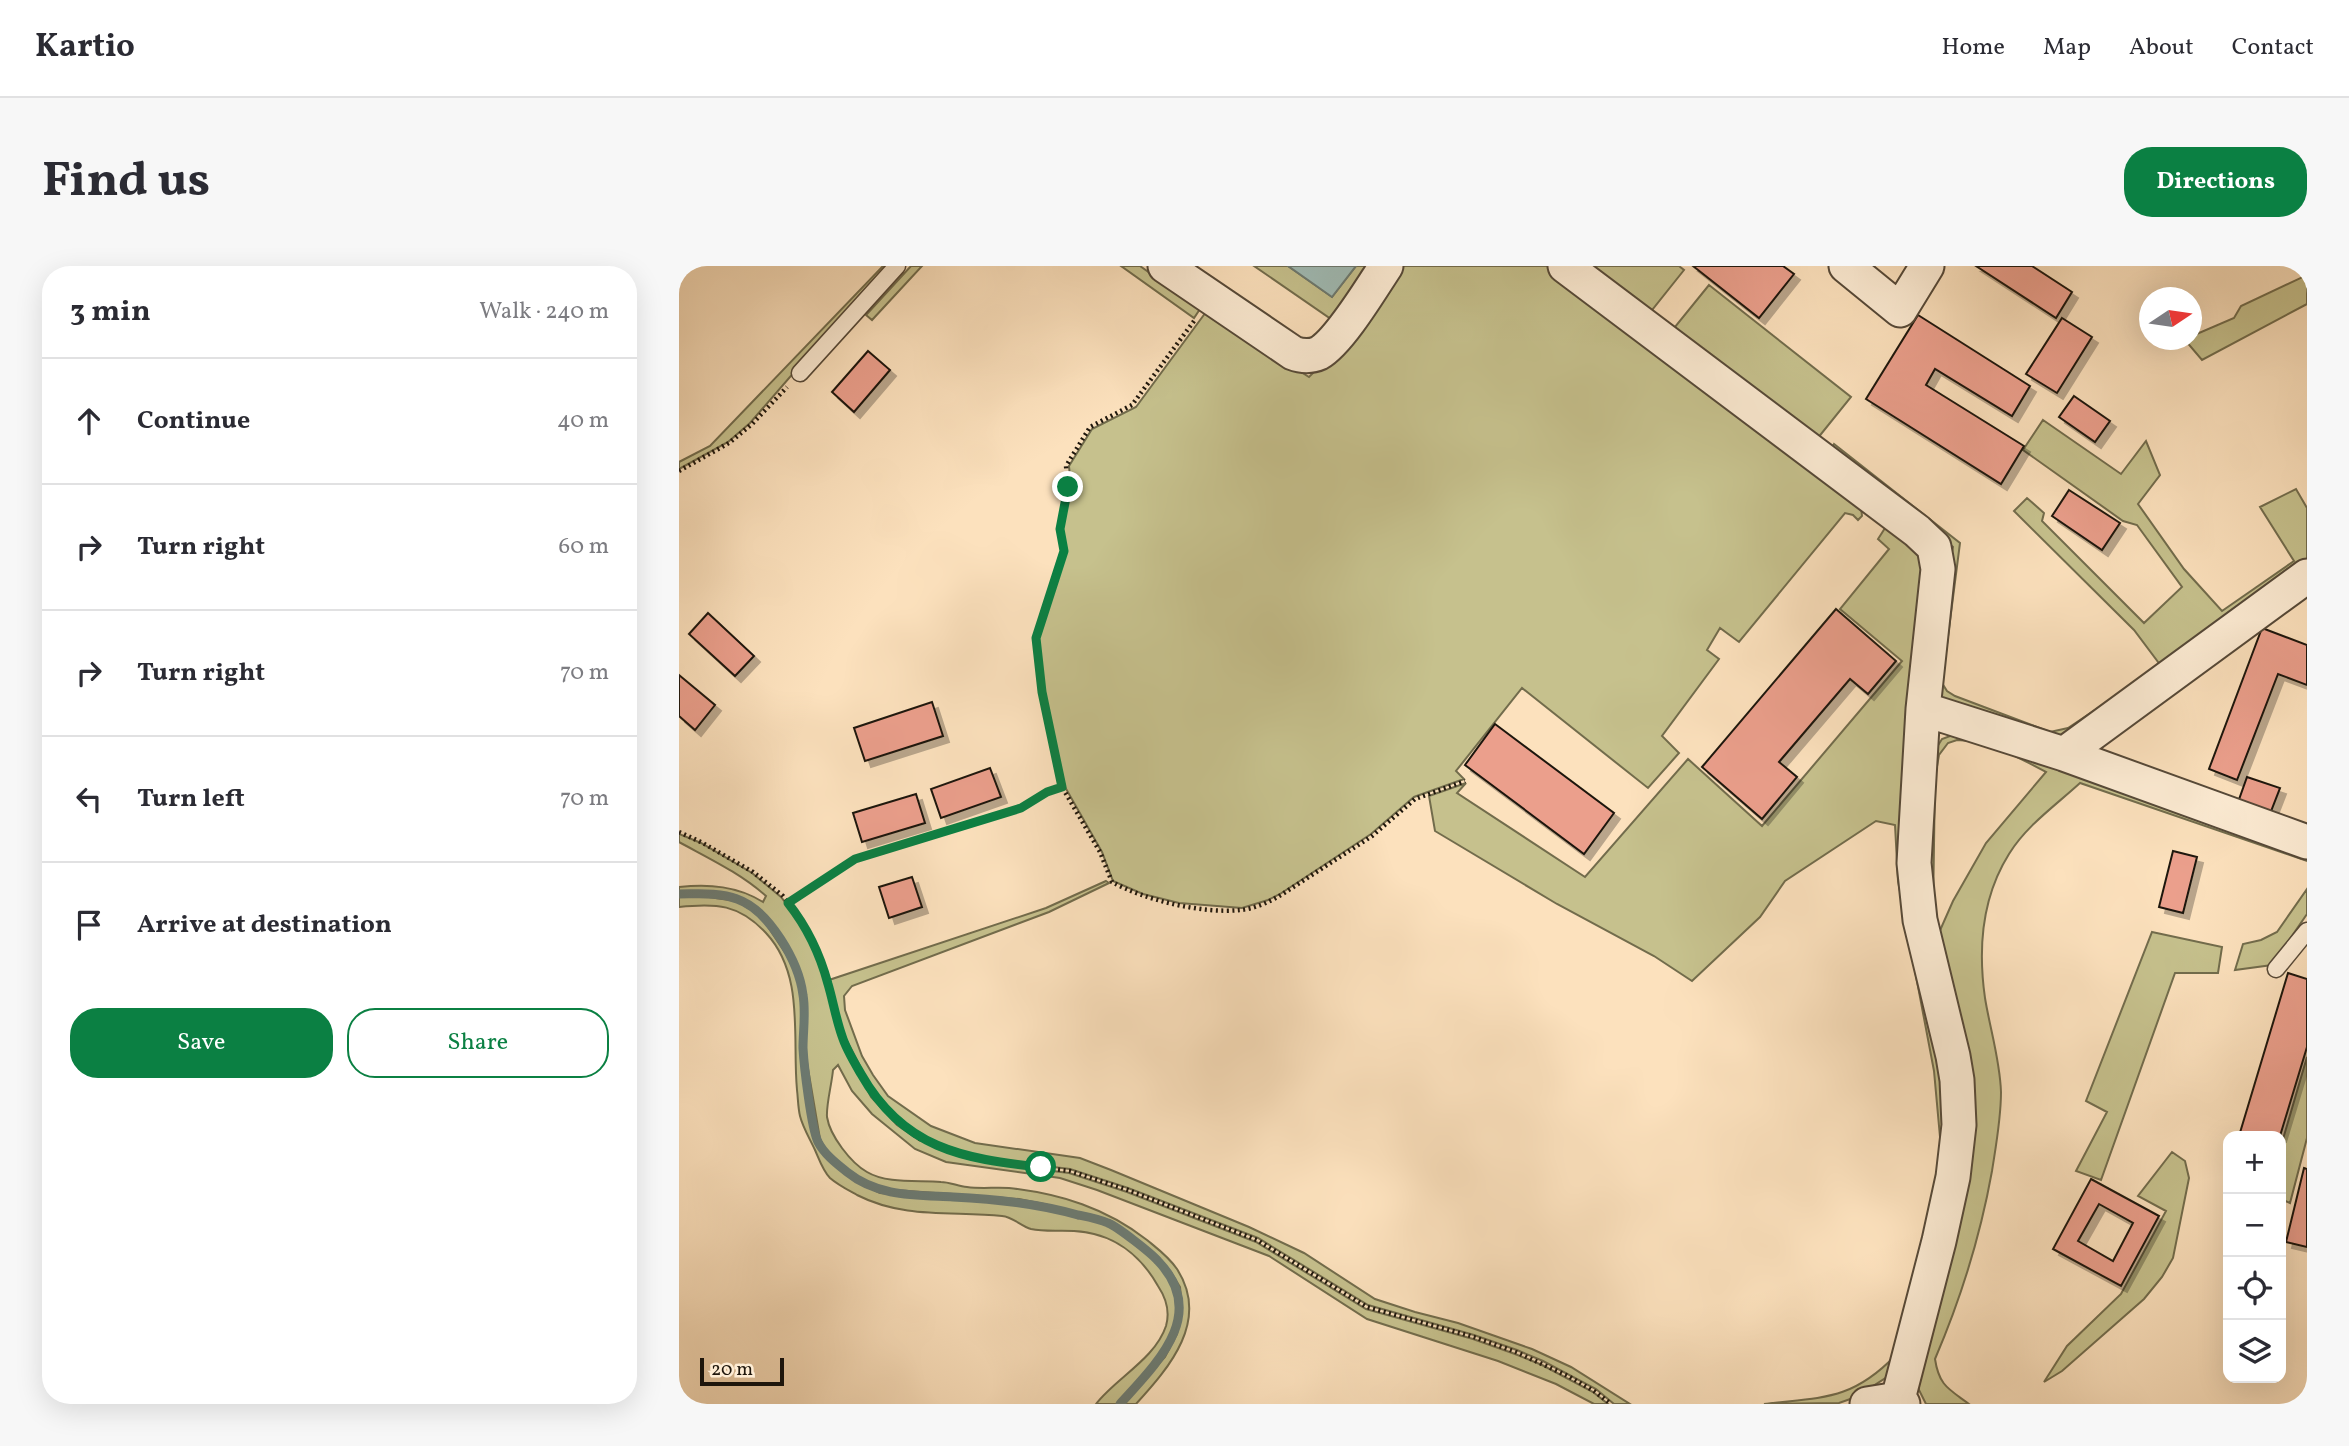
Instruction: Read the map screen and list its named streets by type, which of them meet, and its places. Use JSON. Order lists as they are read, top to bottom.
{
  "scale_bar": "20 m",
  "north": "right",
  "page": {
    "header": "Kartio",
    "nav": [
      "Home",
      "Map",
      "About",
      "Contact"
    ],
    "buttons": [
      "Directions",
      ["Save", "Share"]
    ],
    "title": "Find us",
    "heading": ["3 min", "Walk · 240 m"],
    "list": [
      ["Continue", "40 m"],
      ["Turn right", "60 m"],
      ["Turn right", "70 m"],
      ["Turn left", "70 m"],
      "Arrive at destination"
    ],
    "map_buttons": ["+", "−"],
    "scale": "20 m"
  }
}
